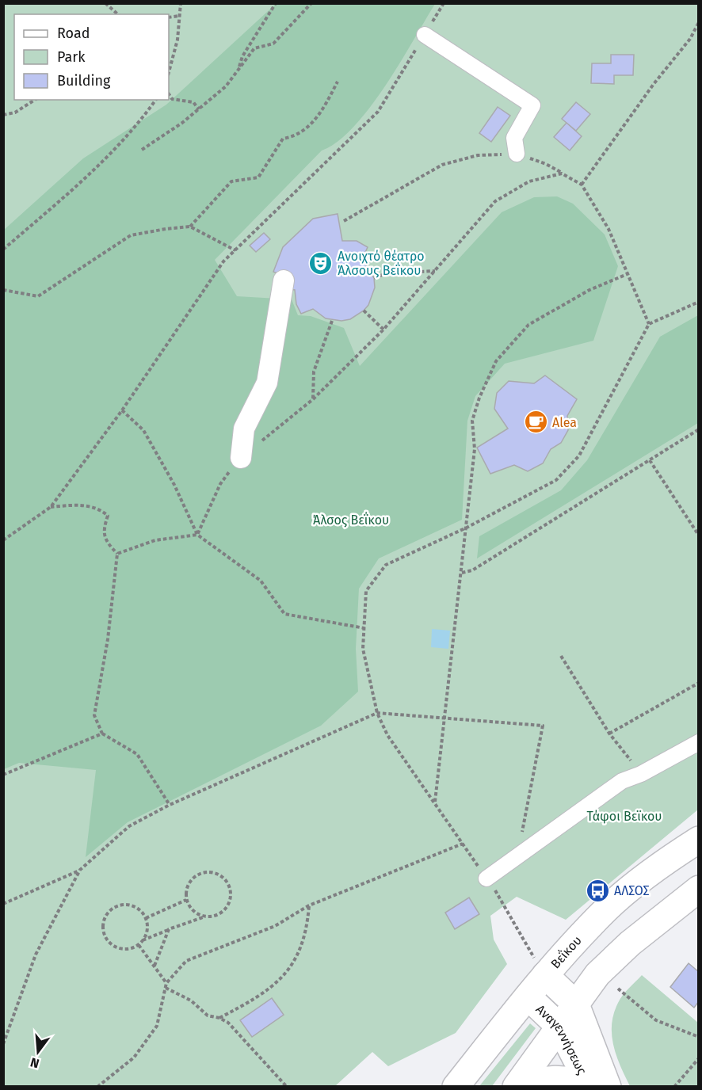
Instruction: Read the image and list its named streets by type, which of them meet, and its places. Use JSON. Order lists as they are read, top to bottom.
{
  "streets": {
    "main road": ["Βεΐκου", "Αναγεννήσεως"]
  },
  "crossings": [
    ["Βεΐκου", "Αναγεννήσεως"]
  ],
  "parks": ["Άλσος Βεΐκου", "Τάφοι Βεϊκου"],
  "places": {
    "theatre": ["Ανοιχτό θέατρο Άλσους Βεΐκου"],
    "cafe": ["Alea"],
    "bus stop": ["ΑΛΣΟΣ"]
  },
  "legend": ["Road", "Park", "Building"],
  "north": "bottom"
}
